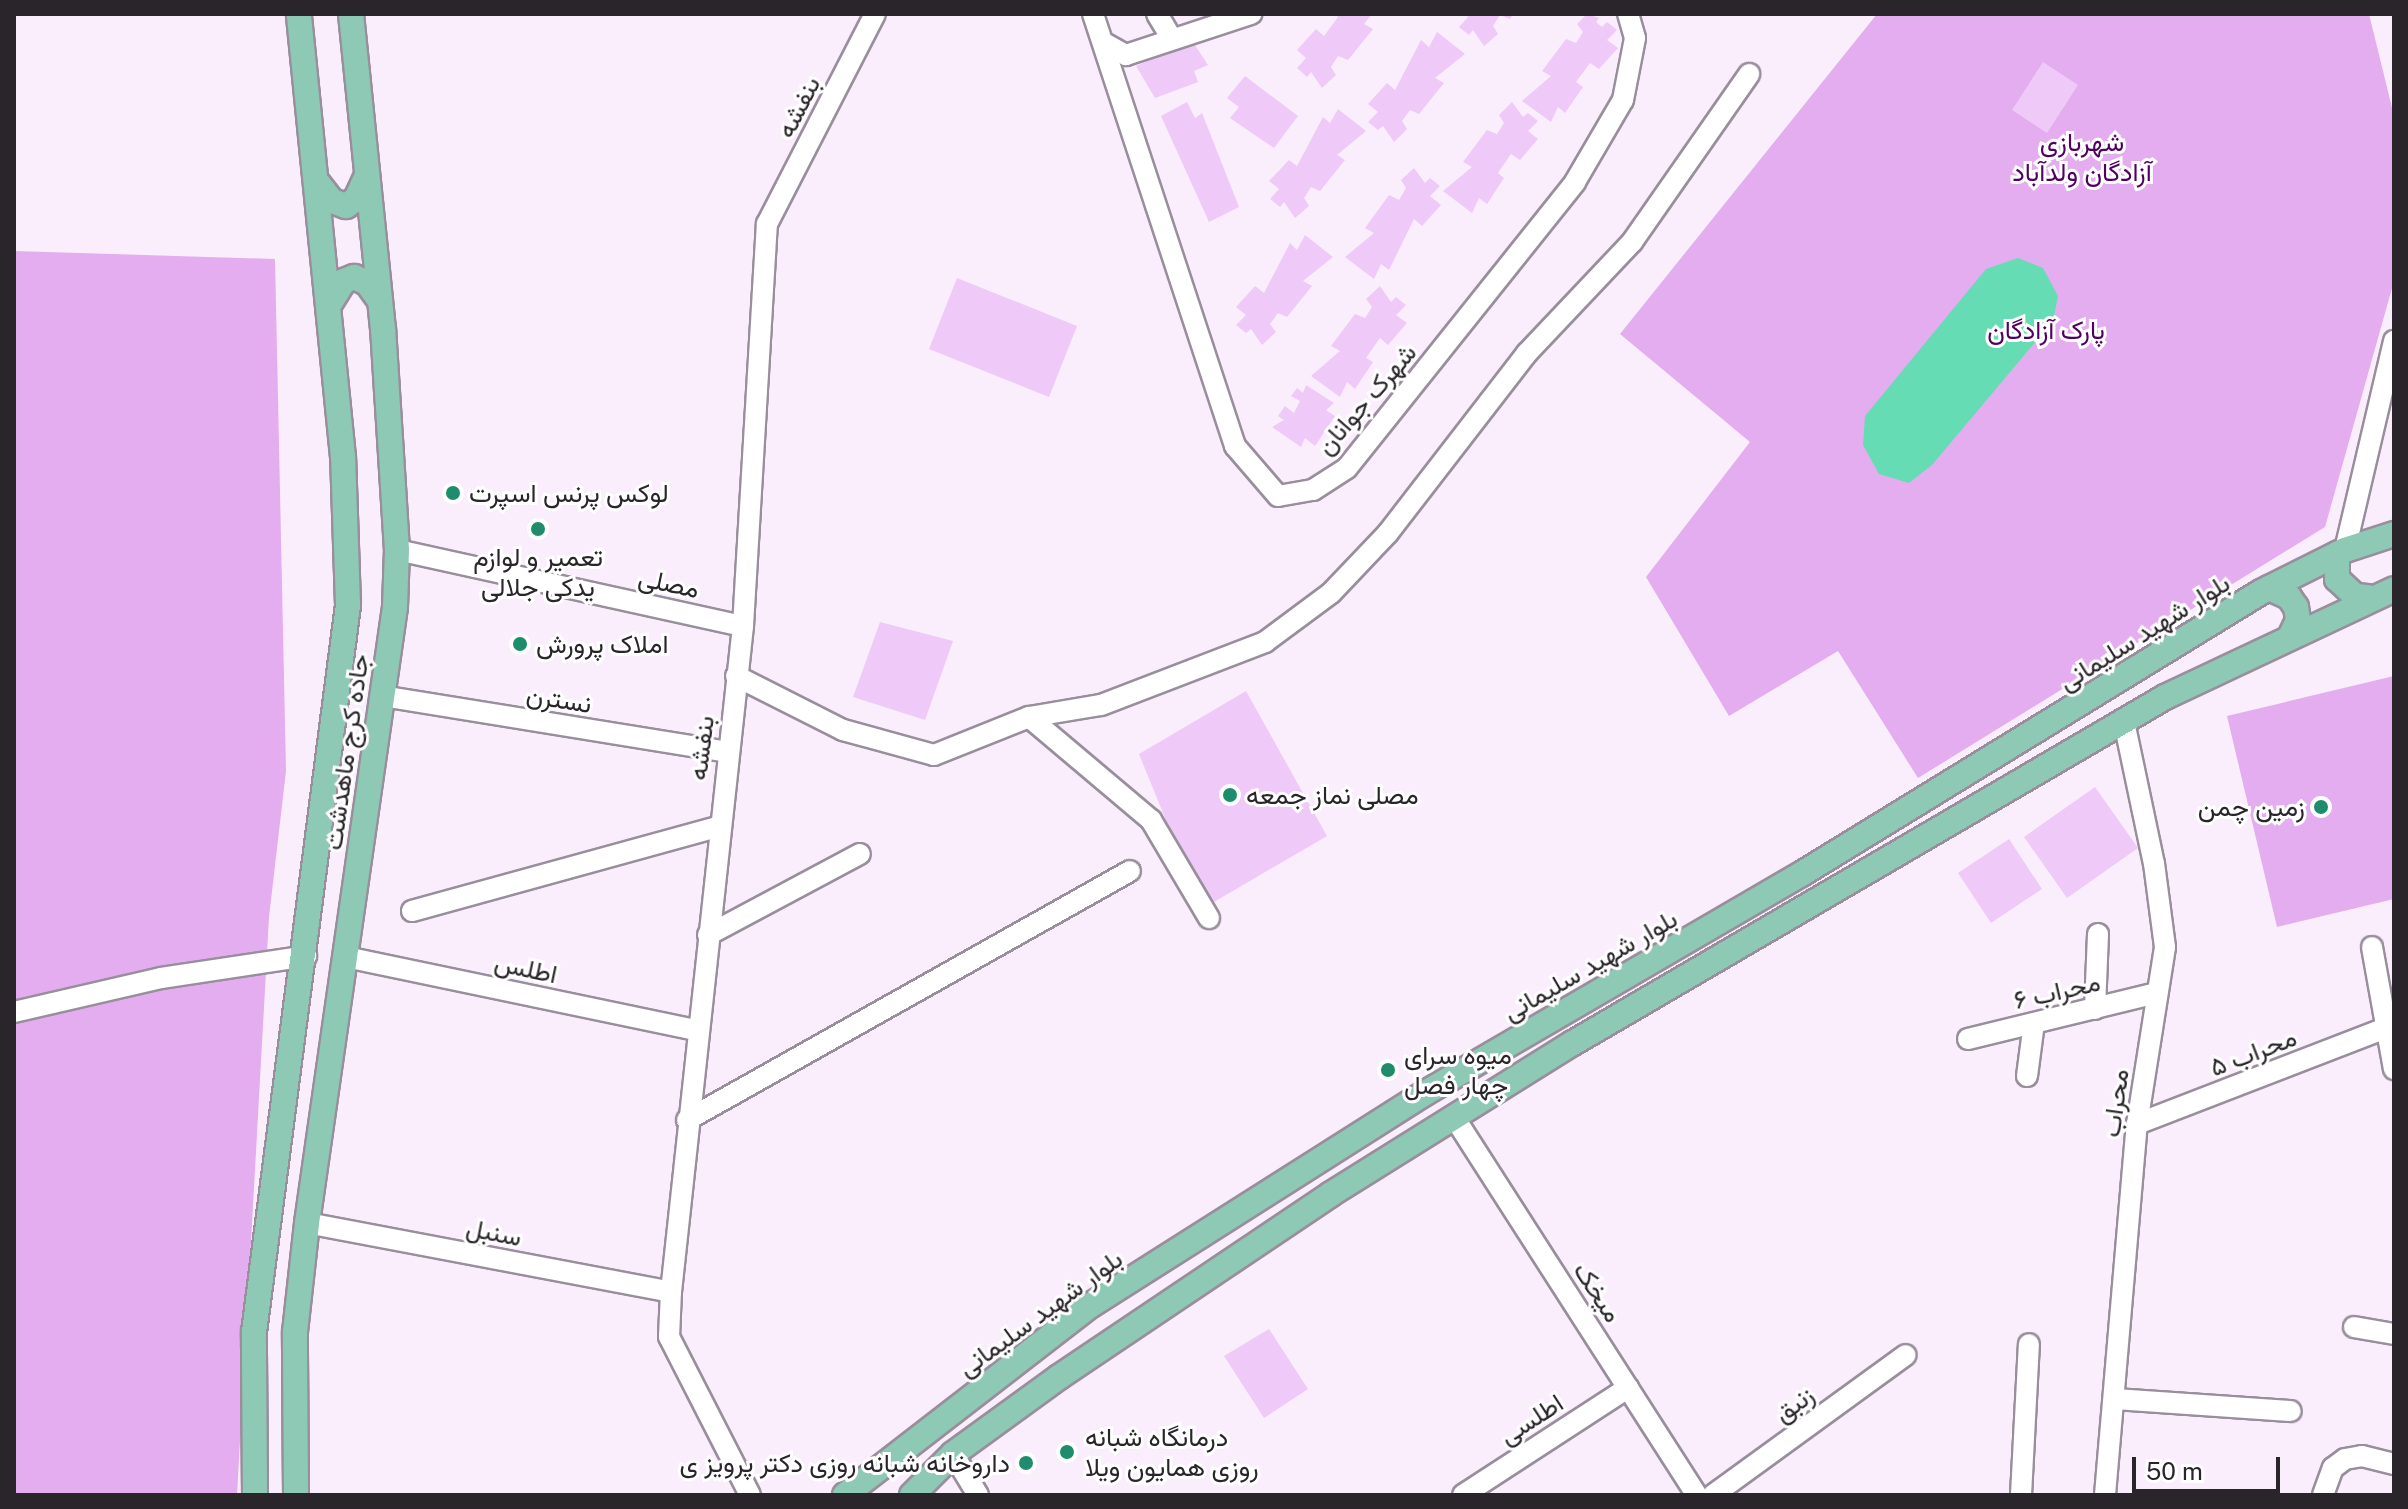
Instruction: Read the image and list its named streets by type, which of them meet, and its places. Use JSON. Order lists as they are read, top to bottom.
{
  "streets": {
    "main road": ["بلوار شهید سلیمانی", "جاده کرج ماهدشت"],
    "street": [
      "بنفشه",
      "شهرک جوانان",
      "مصلی",
      "نسترن",
      "اطلس",
      "محراب ۶",
      "محراب ۵",
      "محراب",
      "سنبل",
      "میخک",
      "زنبق",
      "اطلسی"
    ]
  },
  "crossings": [
    ["بنفشه", "مصلی"],
    ["بنفشه", "نسترن"],
    ["بنفشه", "اطلس"],
    ["بنفشه", "سنبل"],
    ["مصلی", "جاده کرج ماهدشت"],
    ["نسترن", "جاده کرج ماهدشت"],
    ["جاده کرج ماهدشت", "اطلس"],
    ["جاده کرج ماهدشت", "سنبل"],
    ["محراب ۶", "محراب"],
    ["محراب ۵", "محراب"],
    ["میخک", "اطلسی"]
  ],
  "parks": ["شهربازی آزادگان ولدآباد", "پارک آزادگان"],
  "places": [
    "لوکس پرنس اسپرت",
    "تعمیر و لوازم یدکی جلالی",
    "املاک پرورش",
    "مصلی نماز جمعه",
    "زمین چمن",
    "میوه سرای چهار فصل",
    "درمانگاه شبانه روزی همایون ویلا",
    "داروخانه شبانه روزی دکتر پرویز ی"
  ],
  "scale_bar": "50 m"
}
